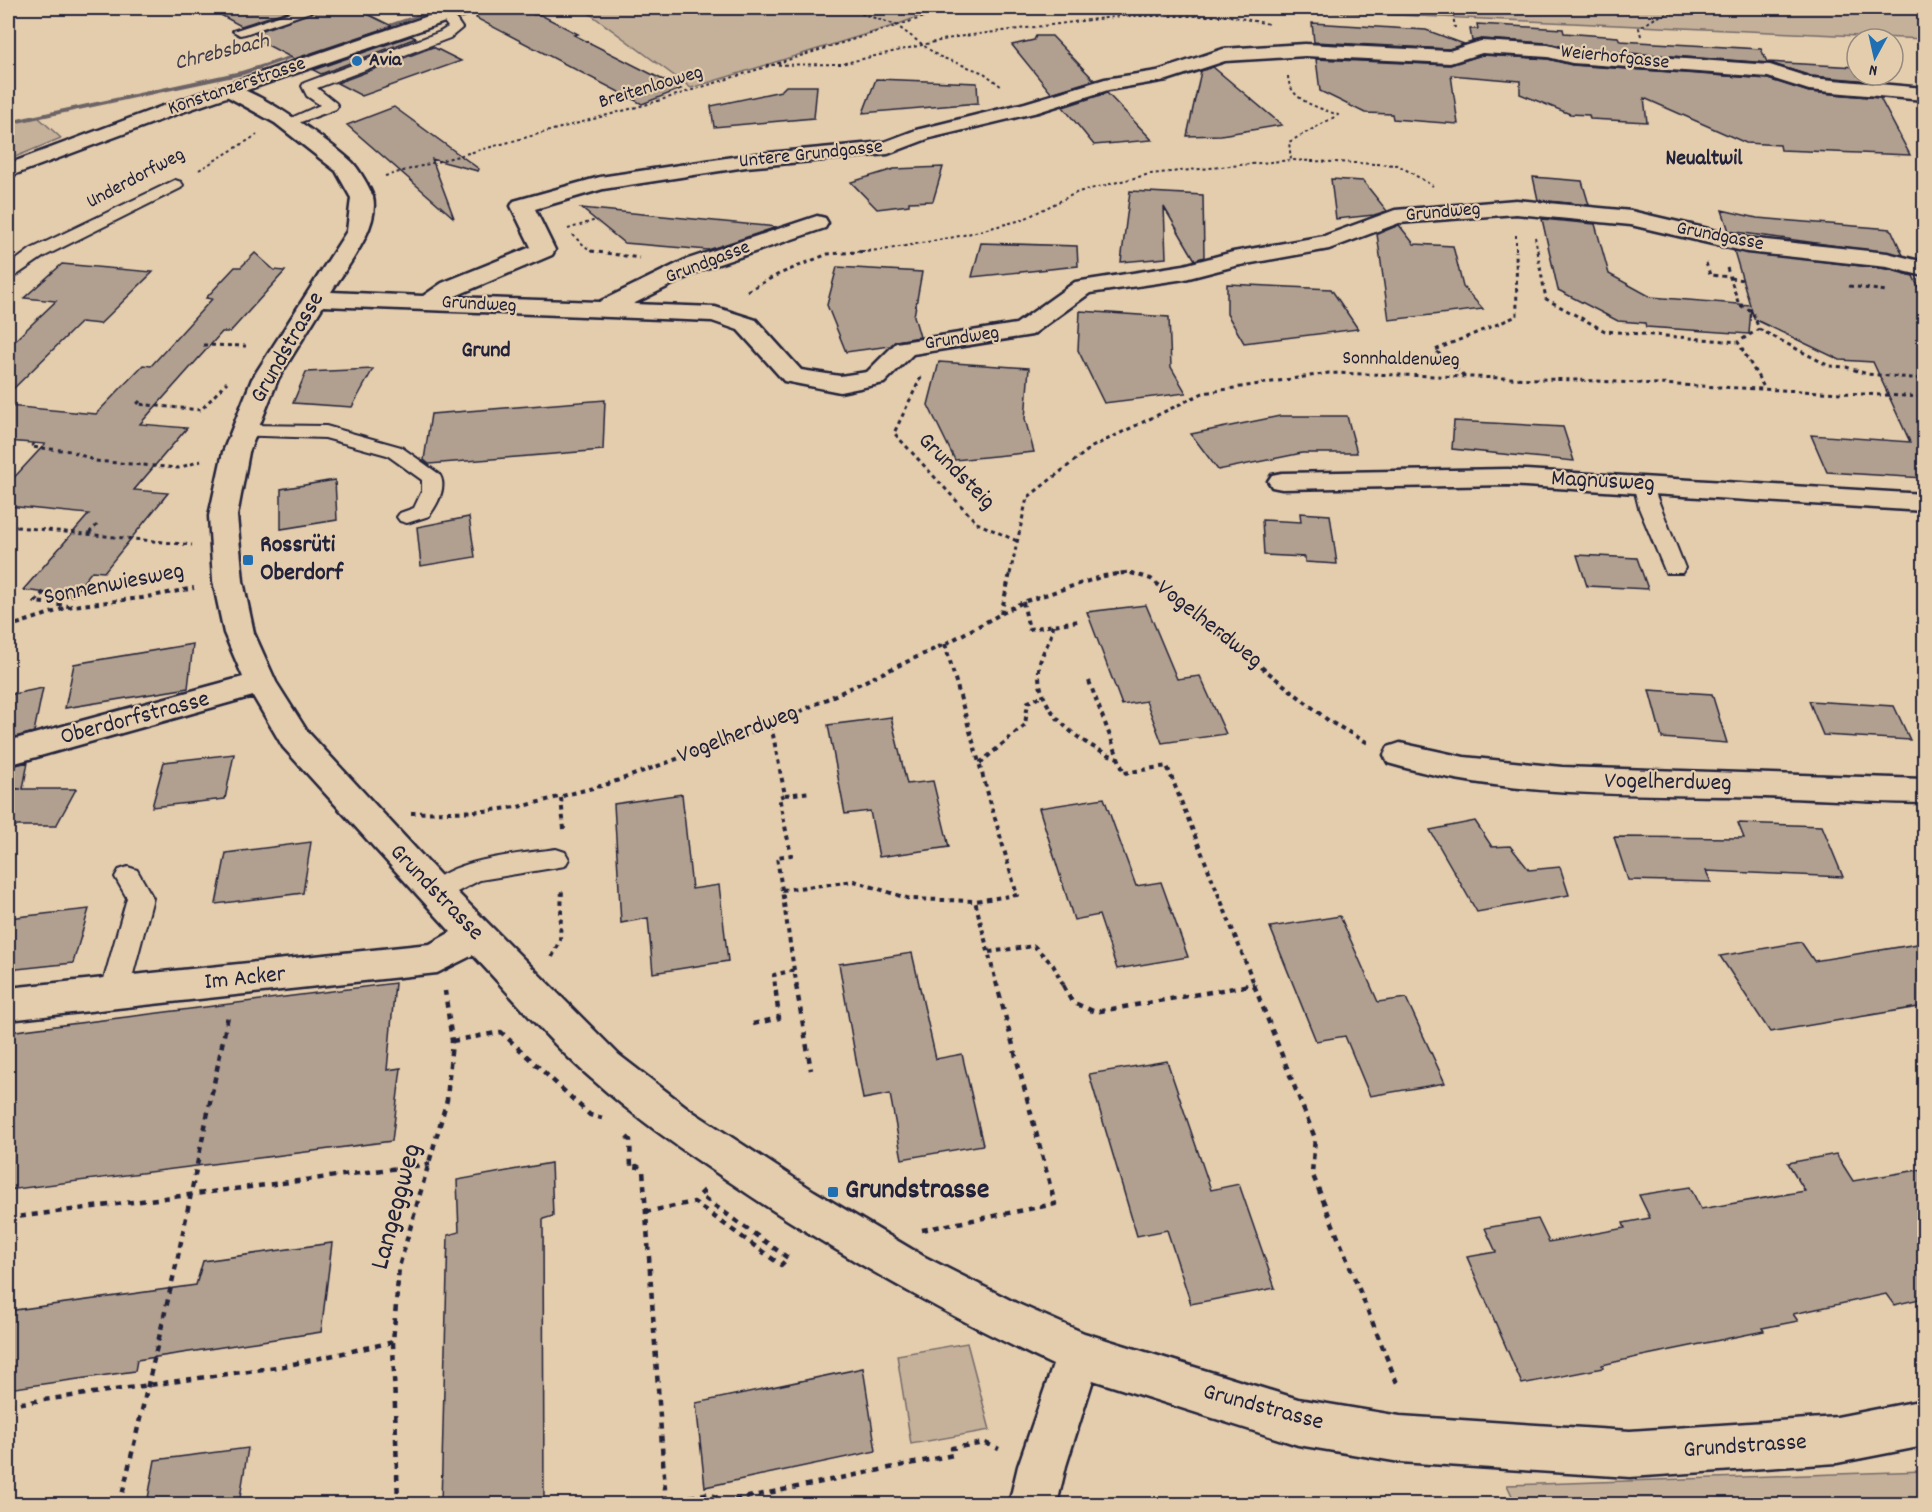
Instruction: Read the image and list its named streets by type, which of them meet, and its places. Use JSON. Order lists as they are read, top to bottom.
{
  "streets": {
    "street": [
      "Weierhofgasse",
      "Konstanzerstrasse",
      "Untere Grundgasse",
      "Grundweg",
      "Grundgasse",
      "Grundstrasse",
      "Magnusweg",
      "Vogelherdweg",
      "Oberdorfstrasse",
      "Im Acker"
    ],
    "lane": ["Underdorfweg"],
    "path": [
      "Breitenlooweg",
      "Sonnhaldenweg",
      "Grundsteig",
      "Sonnenwiesweg",
      "Langeggweg"
    ]
  },
  "crossings": [
    ["Weierhofgasse", "Untere Grundgasse"],
    ["Konstanzerstrasse", "Grundstrasse"],
    ["Breitenlooweg", "Grundstrasse"],
    ["Untere Grundgasse", "Grundweg"],
    ["Underdorfweg", "Grundstrasse"],
    ["Grundweg", "Grundgasse"],
    ["Grundweg", "Grundstrasse"],
    ["Grundweg", "Grundsteig"],
    ["Grundstrasse", "Sonnenwiesweg"],
    ["Grundstrasse", "Vogelherdweg"],
    ["Grundstrasse", "Oberdorfstrasse"],
    ["Grundstrasse", "Im Acker"],
    ["Sonnhaldenweg", "Grundsteig"],
    ["Sonnhaldenweg", "Vogelherdweg"],
    ["Im Acker", "Langeggweg"]
  ],
  "districts": ["Neualtwil", "Grund"],
  "water": ["Chrebsbach"],
  "places": {
    "other": ["Avia"],
    "transit": ["Rossrüti Oberdorf", "Grundstrasse"]
  },
  "north": "bottom"
}
